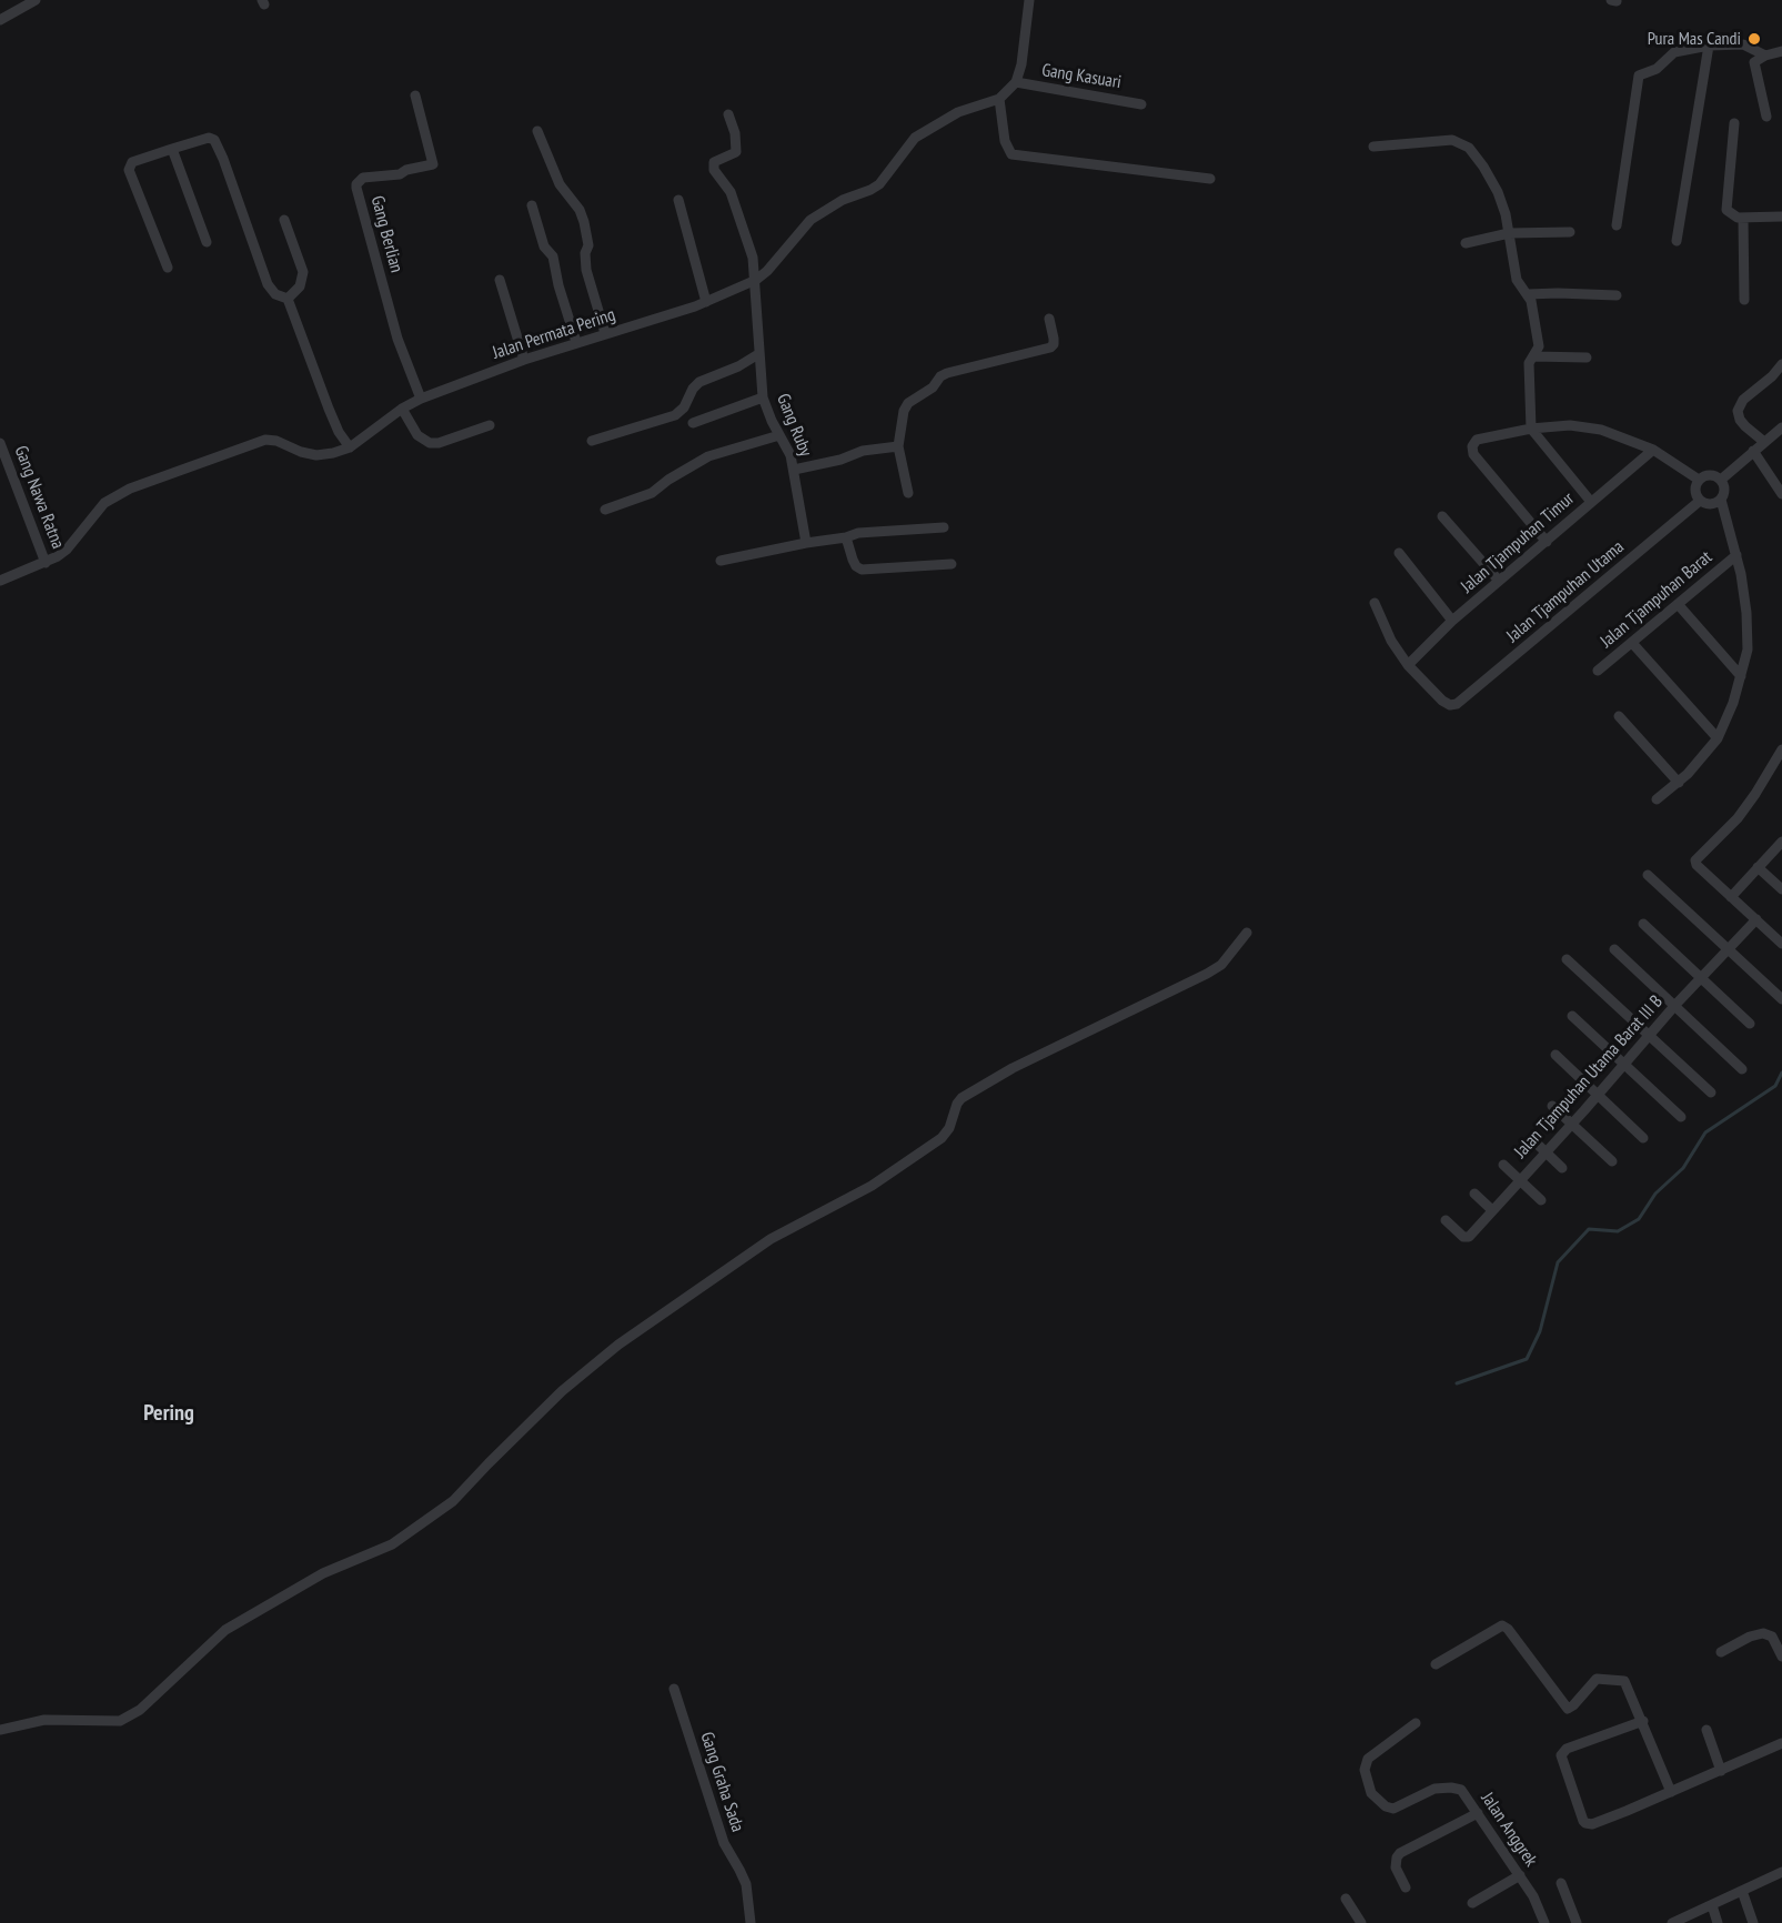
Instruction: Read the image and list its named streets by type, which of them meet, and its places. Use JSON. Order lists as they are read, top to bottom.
{
  "streets": {
    "street": [
      "Gang Kasuari",
      "Gang Berlian",
      "Jalan Permata Pering",
      "Gang Ruby",
      "Gang Nawa Ratna",
      "Jalan Tjampuhan Timur",
      "Jalan Tjampuhan Utama",
      "Jalan Tjampuhan Barat",
      "Jalan Tjampuhan Utama Barat III B",
      "Gang Graha Sada",
      "Jalan Anggrek"
    ]
  },
  "crossings": [
    ["Gang Kasuari", "Jalan Permata Pering"],
    ["Gang Berlian", "Jalan Permata Pering"],
    ["Jalan Permata Pering", "Gang Ruby"],
    ["Jalan Permata Pering", "Gang Nawa Ratna"],
    ["Jalan Tjampuhan Timur", "Jalan Tjampuhan Utama"]
  ],
  "districts": ["Pering"],
  "places": ["Pura Mas Candi"]
}
